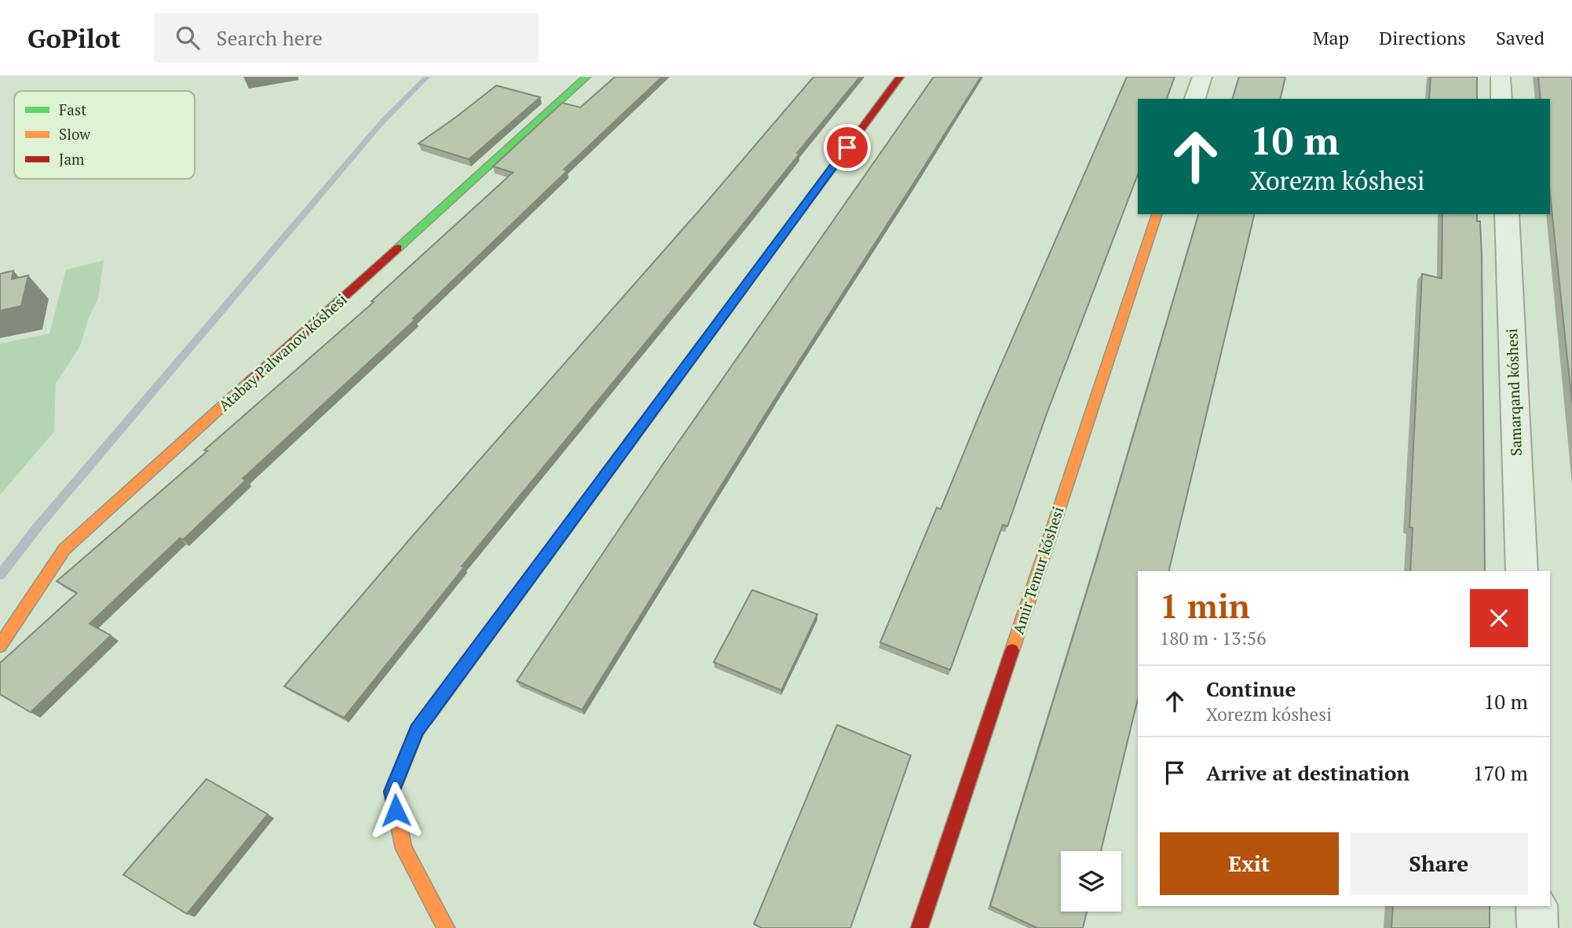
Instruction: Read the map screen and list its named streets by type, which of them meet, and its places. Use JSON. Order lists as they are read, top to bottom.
{
  "streets": {
    "street": ["Atabay Palwanov kóshesi", "Samarqand kóshesi", "Amir Temur kóshesi"]
  },
  "legend": ["Fast", "Slow", "Jam"],
  "page": {
    "header": "GoPilot",
    "search": "Search here",
    "nav": ["Map", "Directions", "Saved"],
    "turn": ["10 m", "Xorezm kóshesi"],
    "heading": ["1 min", "180 m · 13:56"],
    "list": [
      {
        "name": "Continue",
        "note": "Xorezm kóshesi",
        "value": "10 m"
      },
      {
        "name": "Arrive at destination",
        "value": "170 m"
      }
    ],
    "buttons": ["Exit", "Share"]
  }
}
